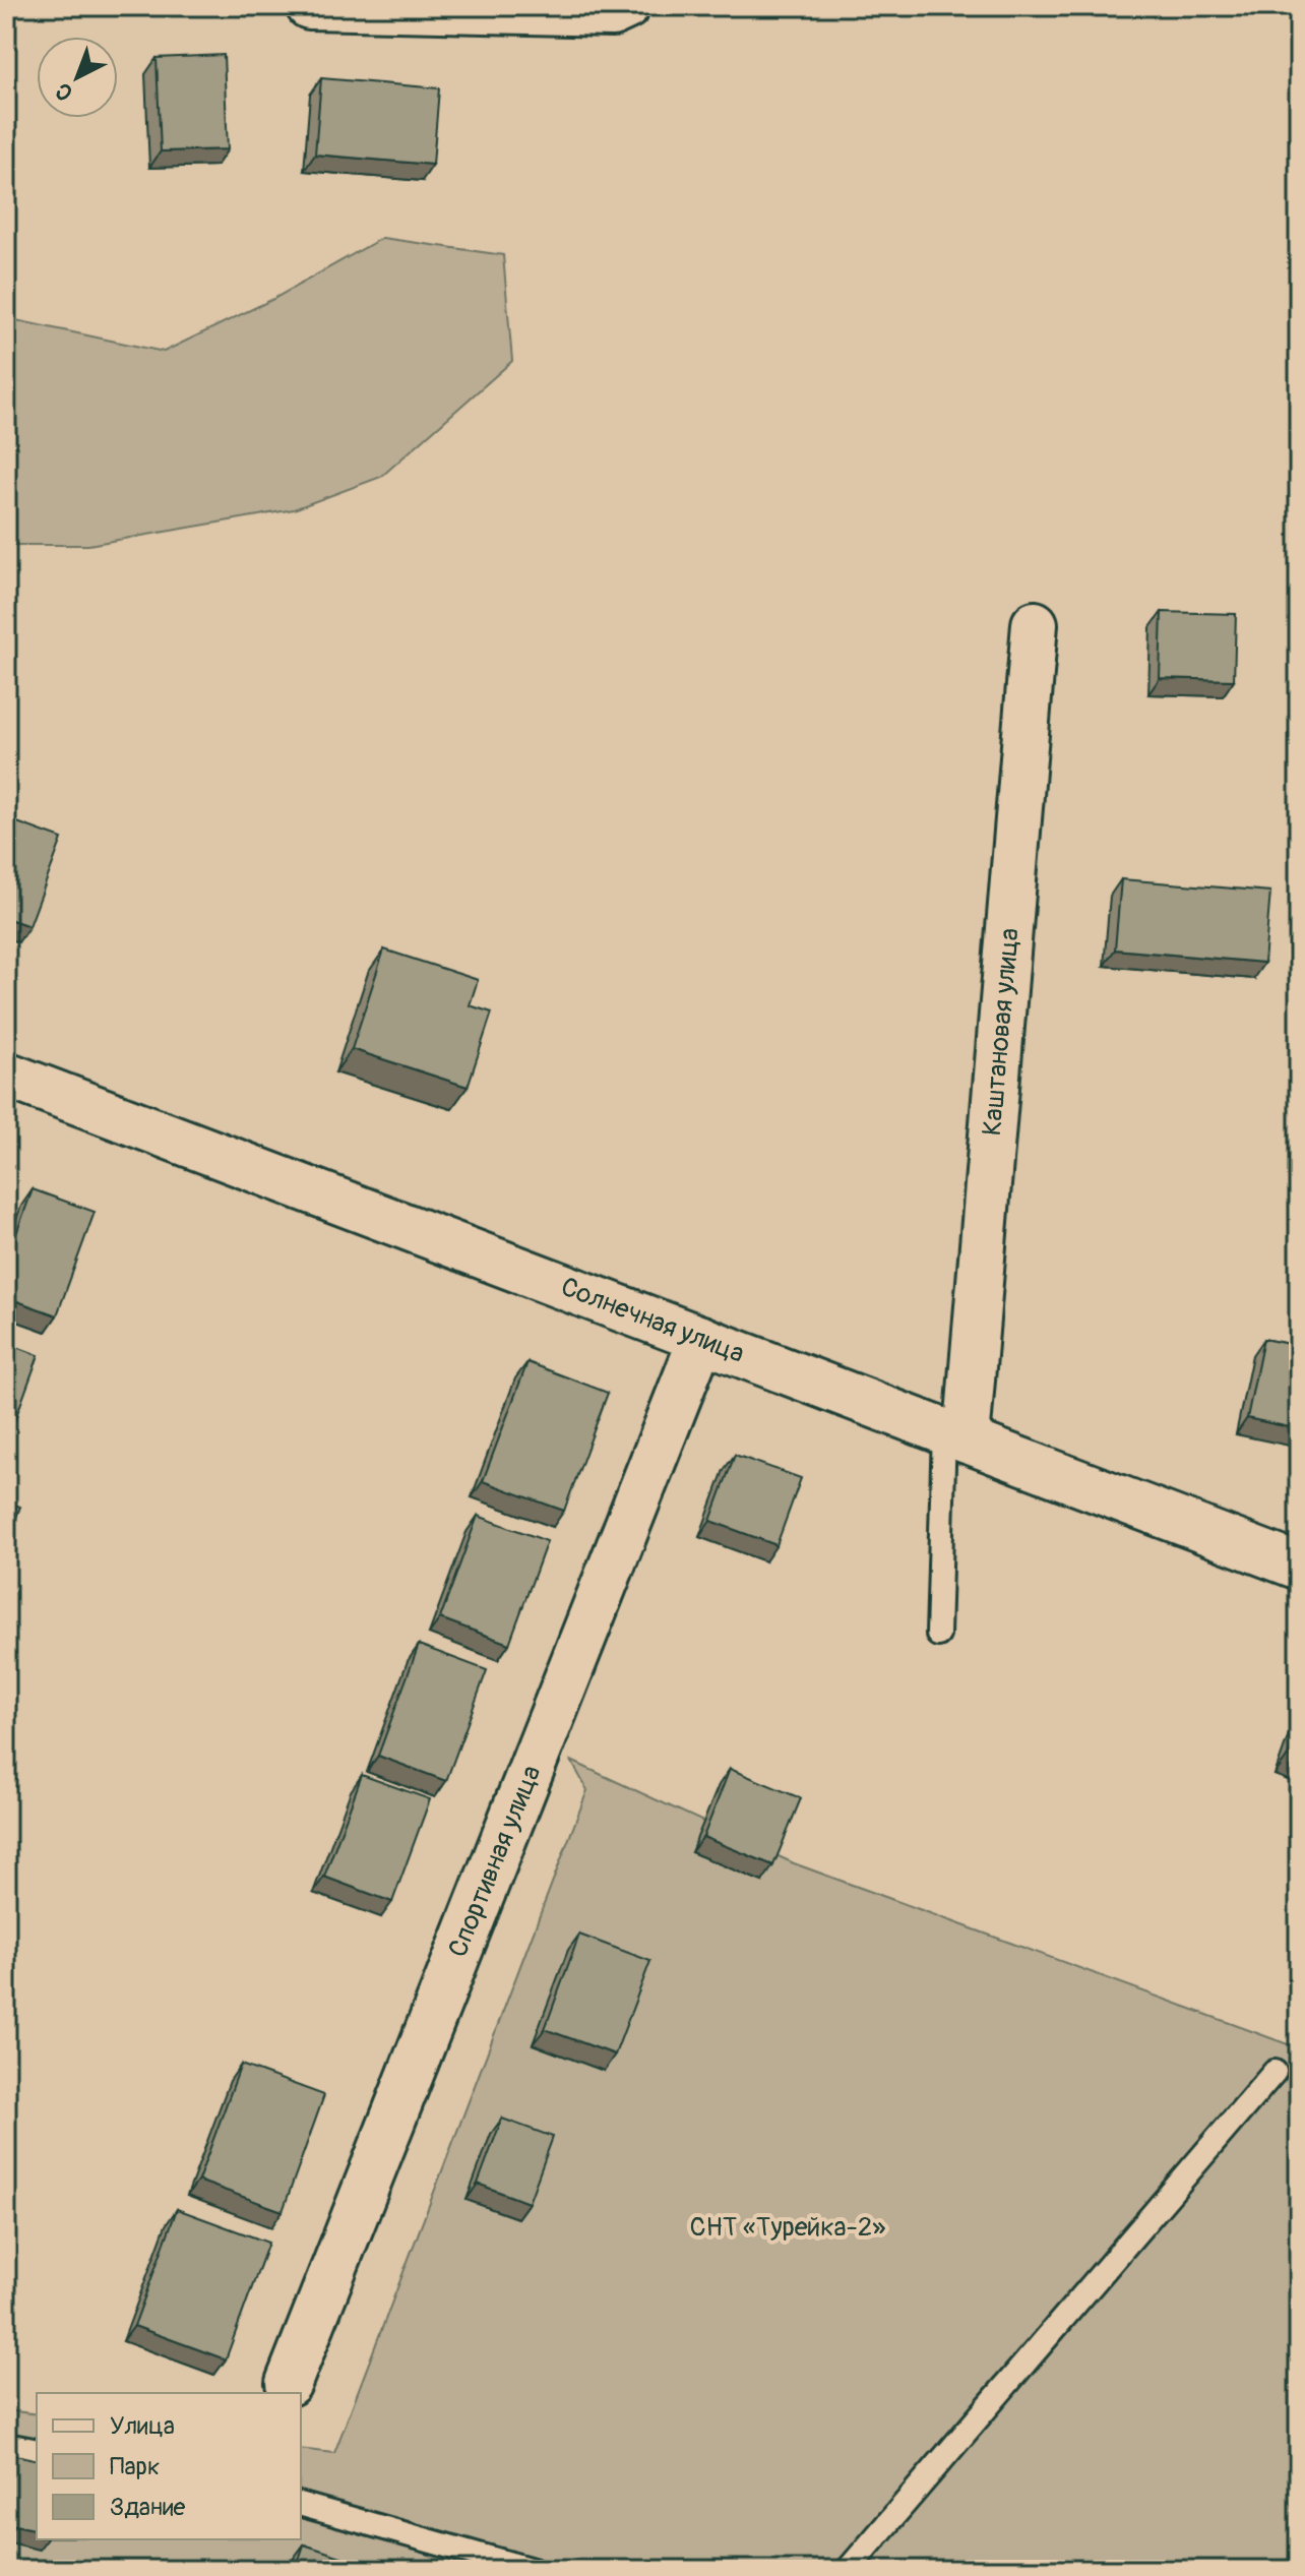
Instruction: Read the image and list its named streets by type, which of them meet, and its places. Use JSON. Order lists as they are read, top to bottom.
{
  "streets": {
    "street": ["Каштановая улица", "Солнечная улица", "Спортивная улица"]
  },
  "crossings": [
    ["Каштановая улица", "Солнечная улица"],
    ["Солнечная улица", "Спортивная улица"]
  ],
  "parks": ["СНТ «Турейка-2»"],
  "legend": ["Улица", "Парк", "Здание"],
  "north": "bottom left"
}
